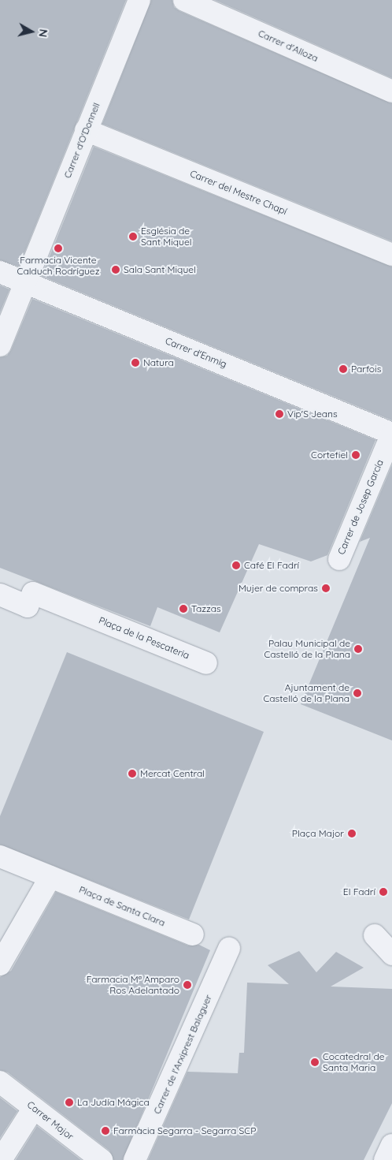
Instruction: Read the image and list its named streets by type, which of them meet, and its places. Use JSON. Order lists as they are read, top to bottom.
{
  "streets": {
    "street": [
      "Carrer d'Alloza",
      "Carrer d'O'Donnell",
      "Carrer del Mestre Chapí",
      "Carrer d'Enmig",
      "Carrer de Josep García",
      "Plaça de la Pescateria",
      "Plaça de Santa Clara",
      "Carrer de l'Arxiprest Balaguer",
      "Carrer Major"
    ]
  },
  "crossings": [
    ["Carrer d'O'Donnell", "Carrer del Mestre Chapí"],
    ["Carrer d'O'Donnell", "Carrer d'Enmig"],
    ["Carrer d'Enmig", "Carrer de Josep García"]
  ],
  "places": [
    "Església de Sant Miquel",
    "Farmacia Vicente Calduch Rodríguez",
    "Sala Sant Miquel",
    "Natura",
    "Parfois",
    "Vip'S Jeans",
    "Cortefiel",
    "Café El Fadrí",
    "Mujer de compras",
    "Tazzas",
    "Palau Municipal de Castelló de la Plana",
    "Ajuntament de Castelló de la Plana",
    "Mercat Central",
    "Plaça Major",
    "El Fadrí",
    "Farmacia Mª Amparo Ros Adelantado",
    "Cocatedral de Santa Maria",
    "La Judía Mágica",
    "Farmàcia Segarra - Segarra SCP"
  ],
  "north": "right"
}
